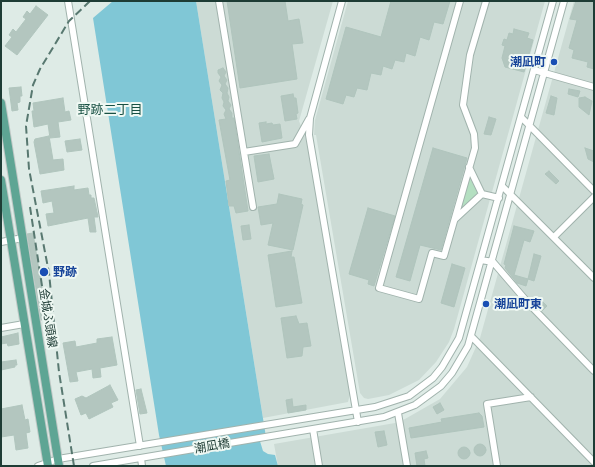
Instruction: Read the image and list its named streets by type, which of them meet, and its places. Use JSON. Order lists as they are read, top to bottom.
{
  "streets": {
    "main road": ["金城ふ頭線"],
    "street": ["潮凪橋"]
  },
  "crossings": [
    ["金城ふ頭線", "潮凪橋"]
  ],
  "districts": ["野跡二丁目"],
  "places": ["潮凪町", "野跡", "潮凪町東"]
}
